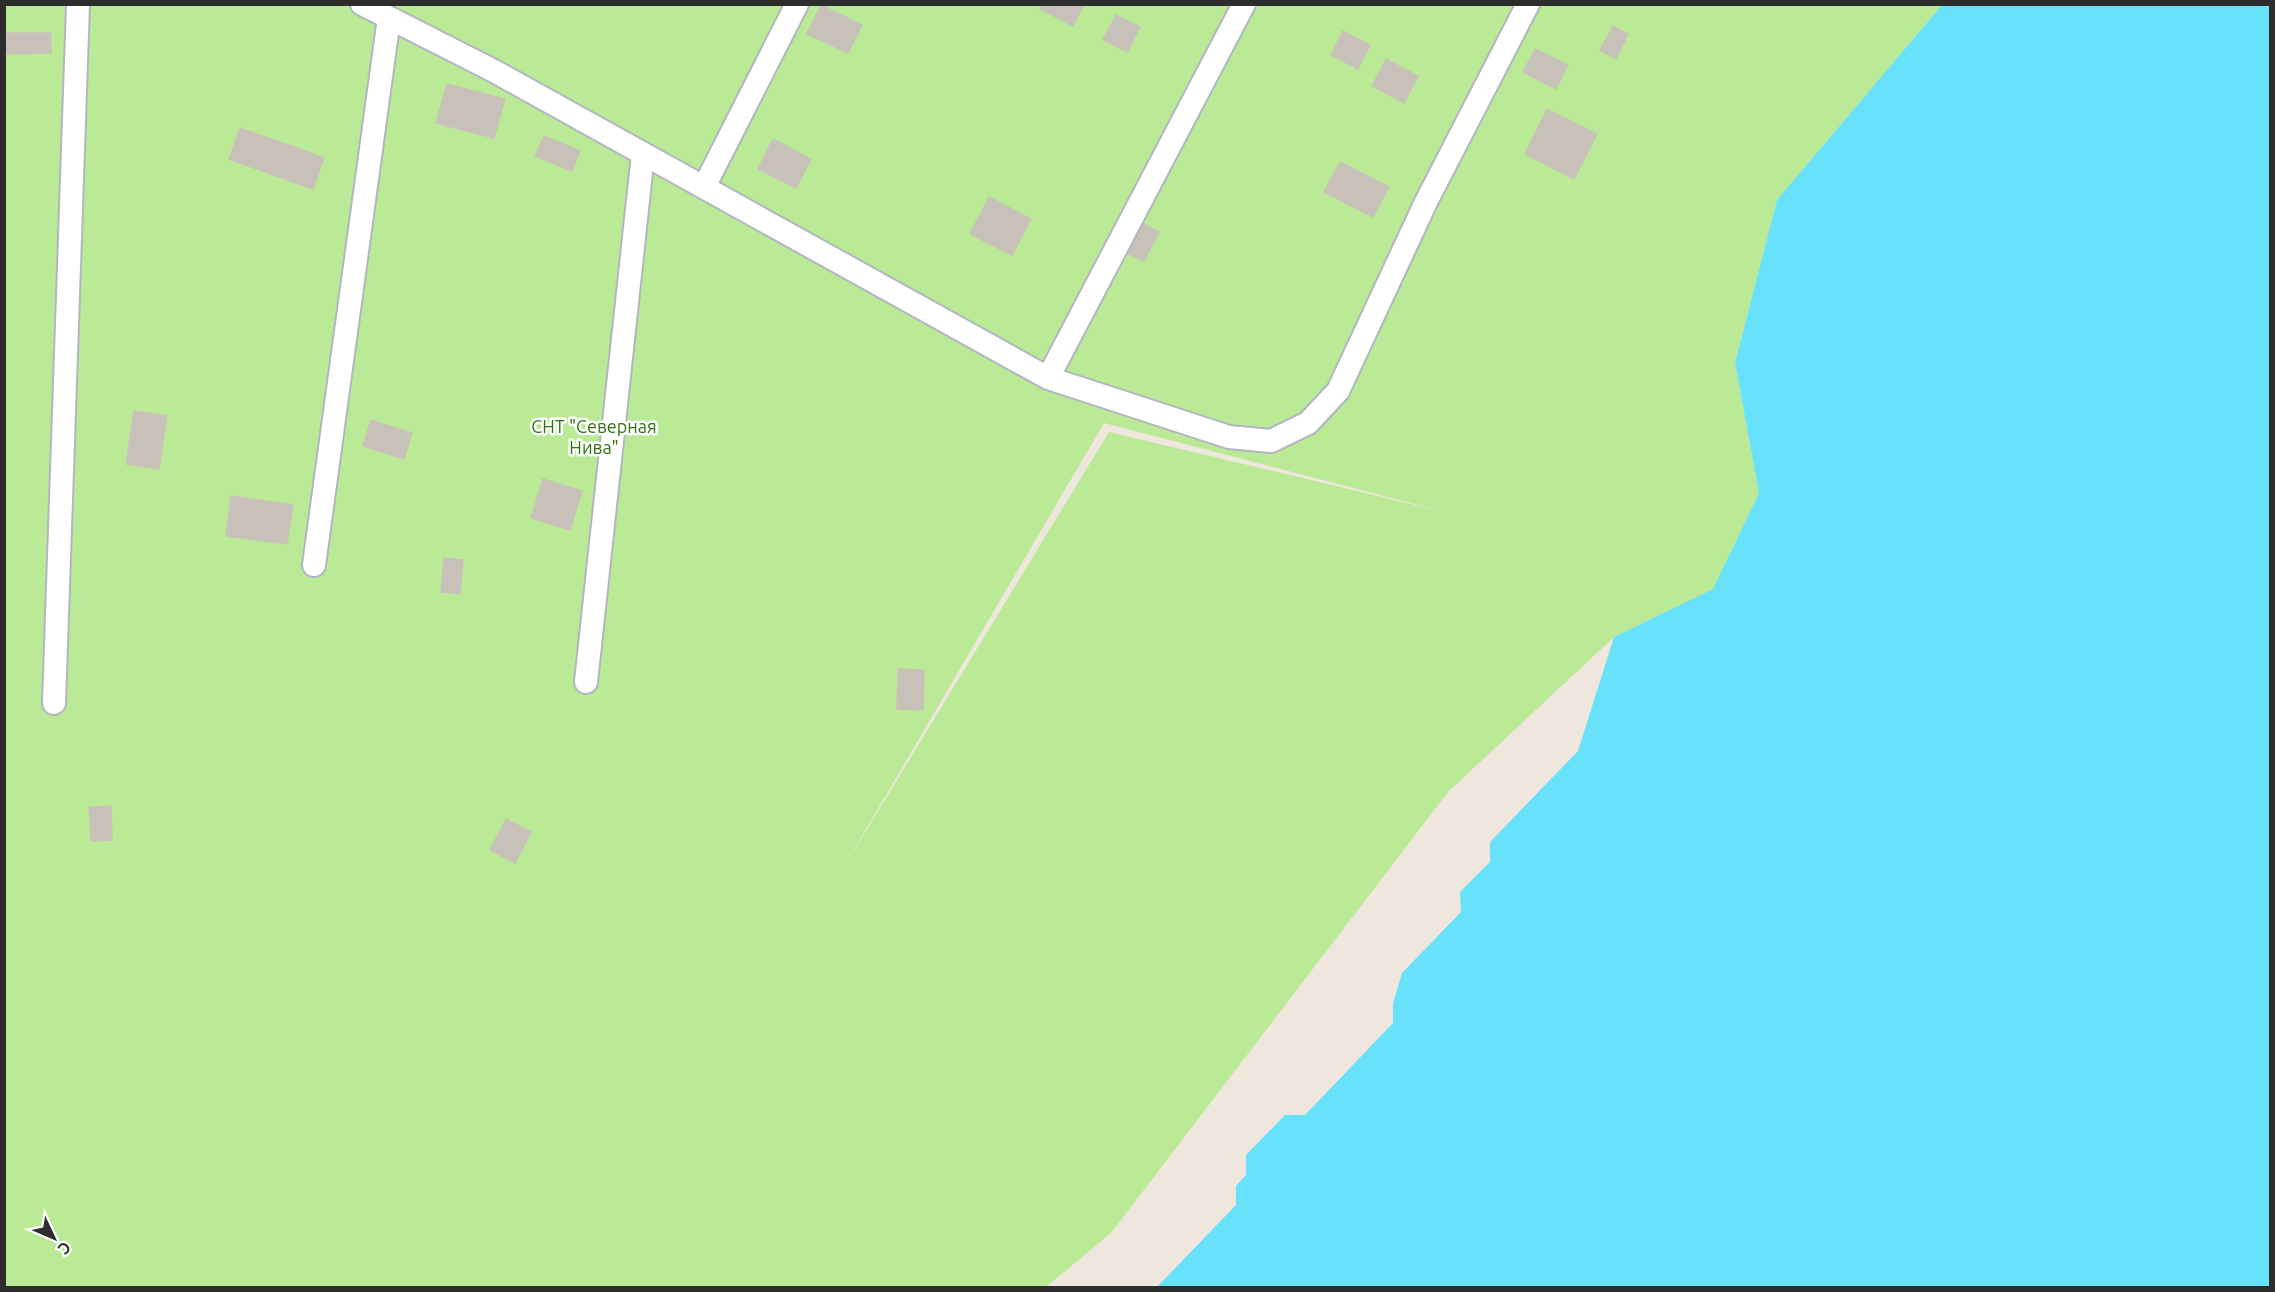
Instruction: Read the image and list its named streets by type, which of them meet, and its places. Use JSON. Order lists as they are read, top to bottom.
{
  "parks": ["СНТ \"Северная Нива\""],
  "north": "bottom right"
}
